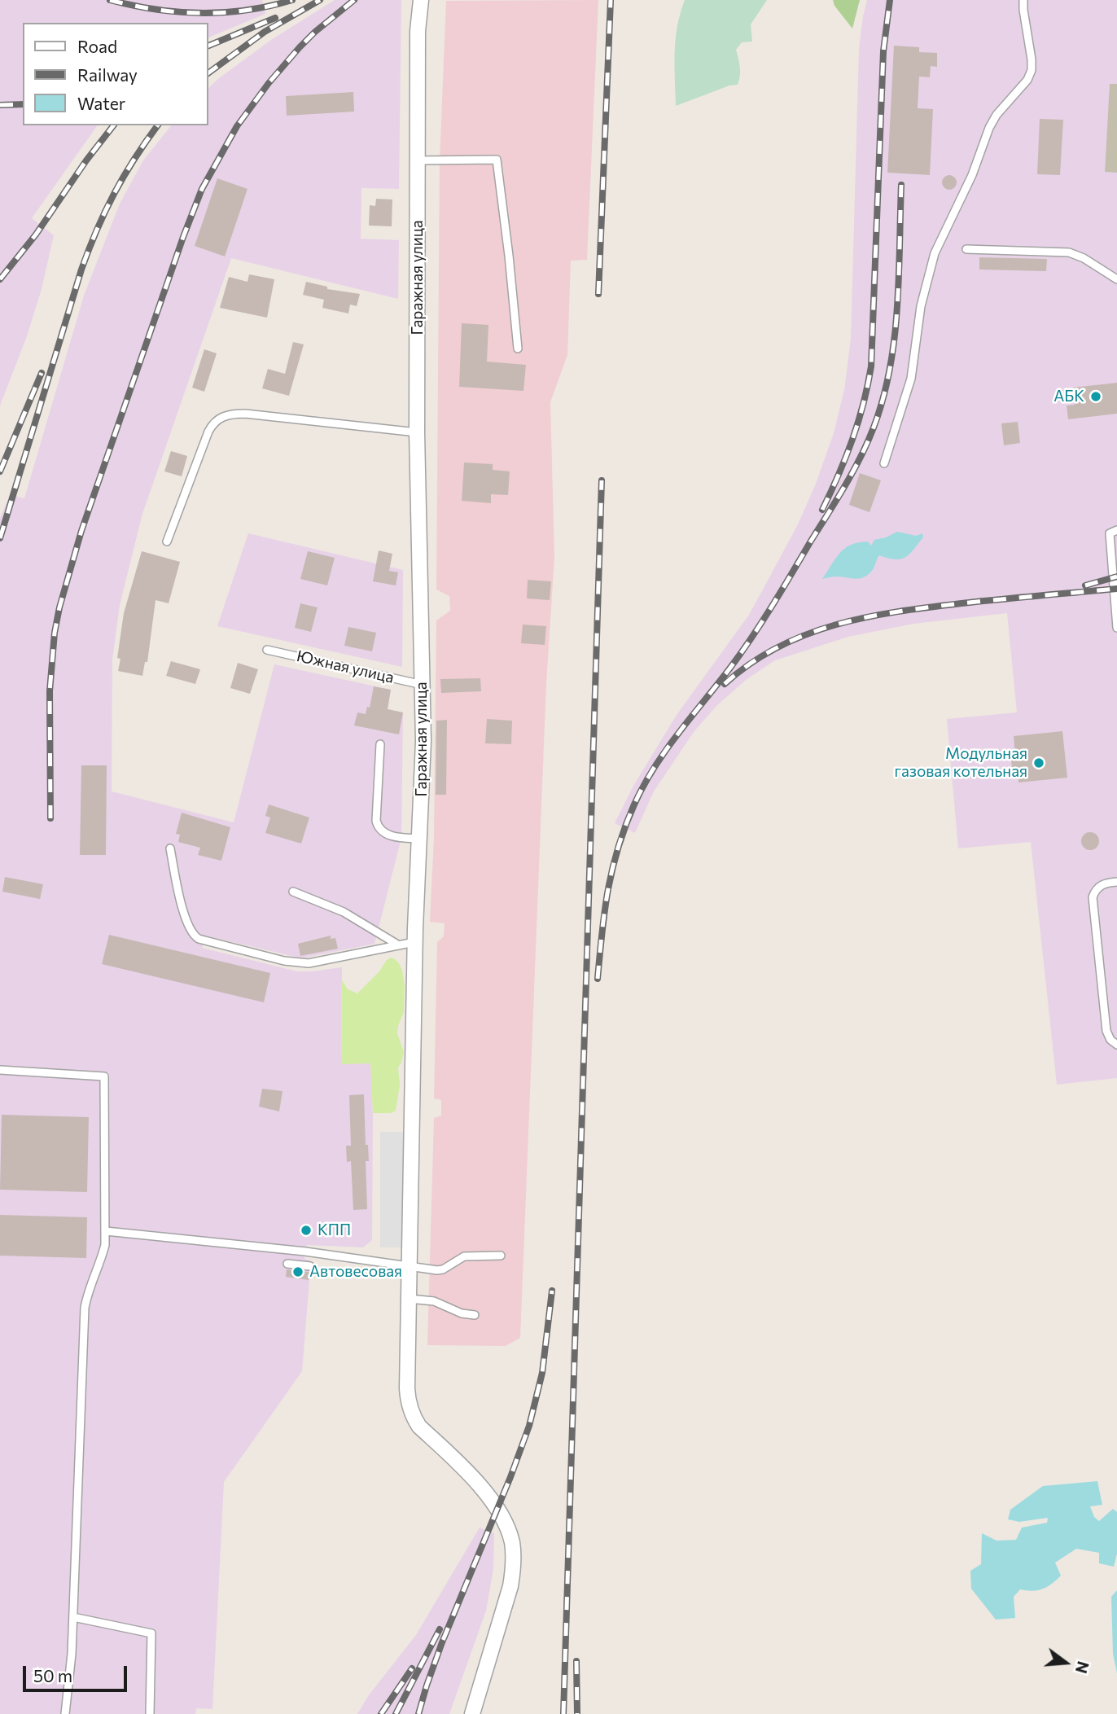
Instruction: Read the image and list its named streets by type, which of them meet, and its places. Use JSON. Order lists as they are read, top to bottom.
{
  "streets": {
    "street": ["Гаражная улица"],
    "lane": ["Южная улица"]
  },
  "crossings": [
    ["Гаражная улица", "Южная улица"]
  ],
  "places": [
    "АБК",
    "Модульная газовая котельная",
    "КПП",
    "Автовесовая"
  ],
  "legend": ["Road", "Railway", "Water"],
  "scale_bar": "50 m",
  "north": "right"
}
